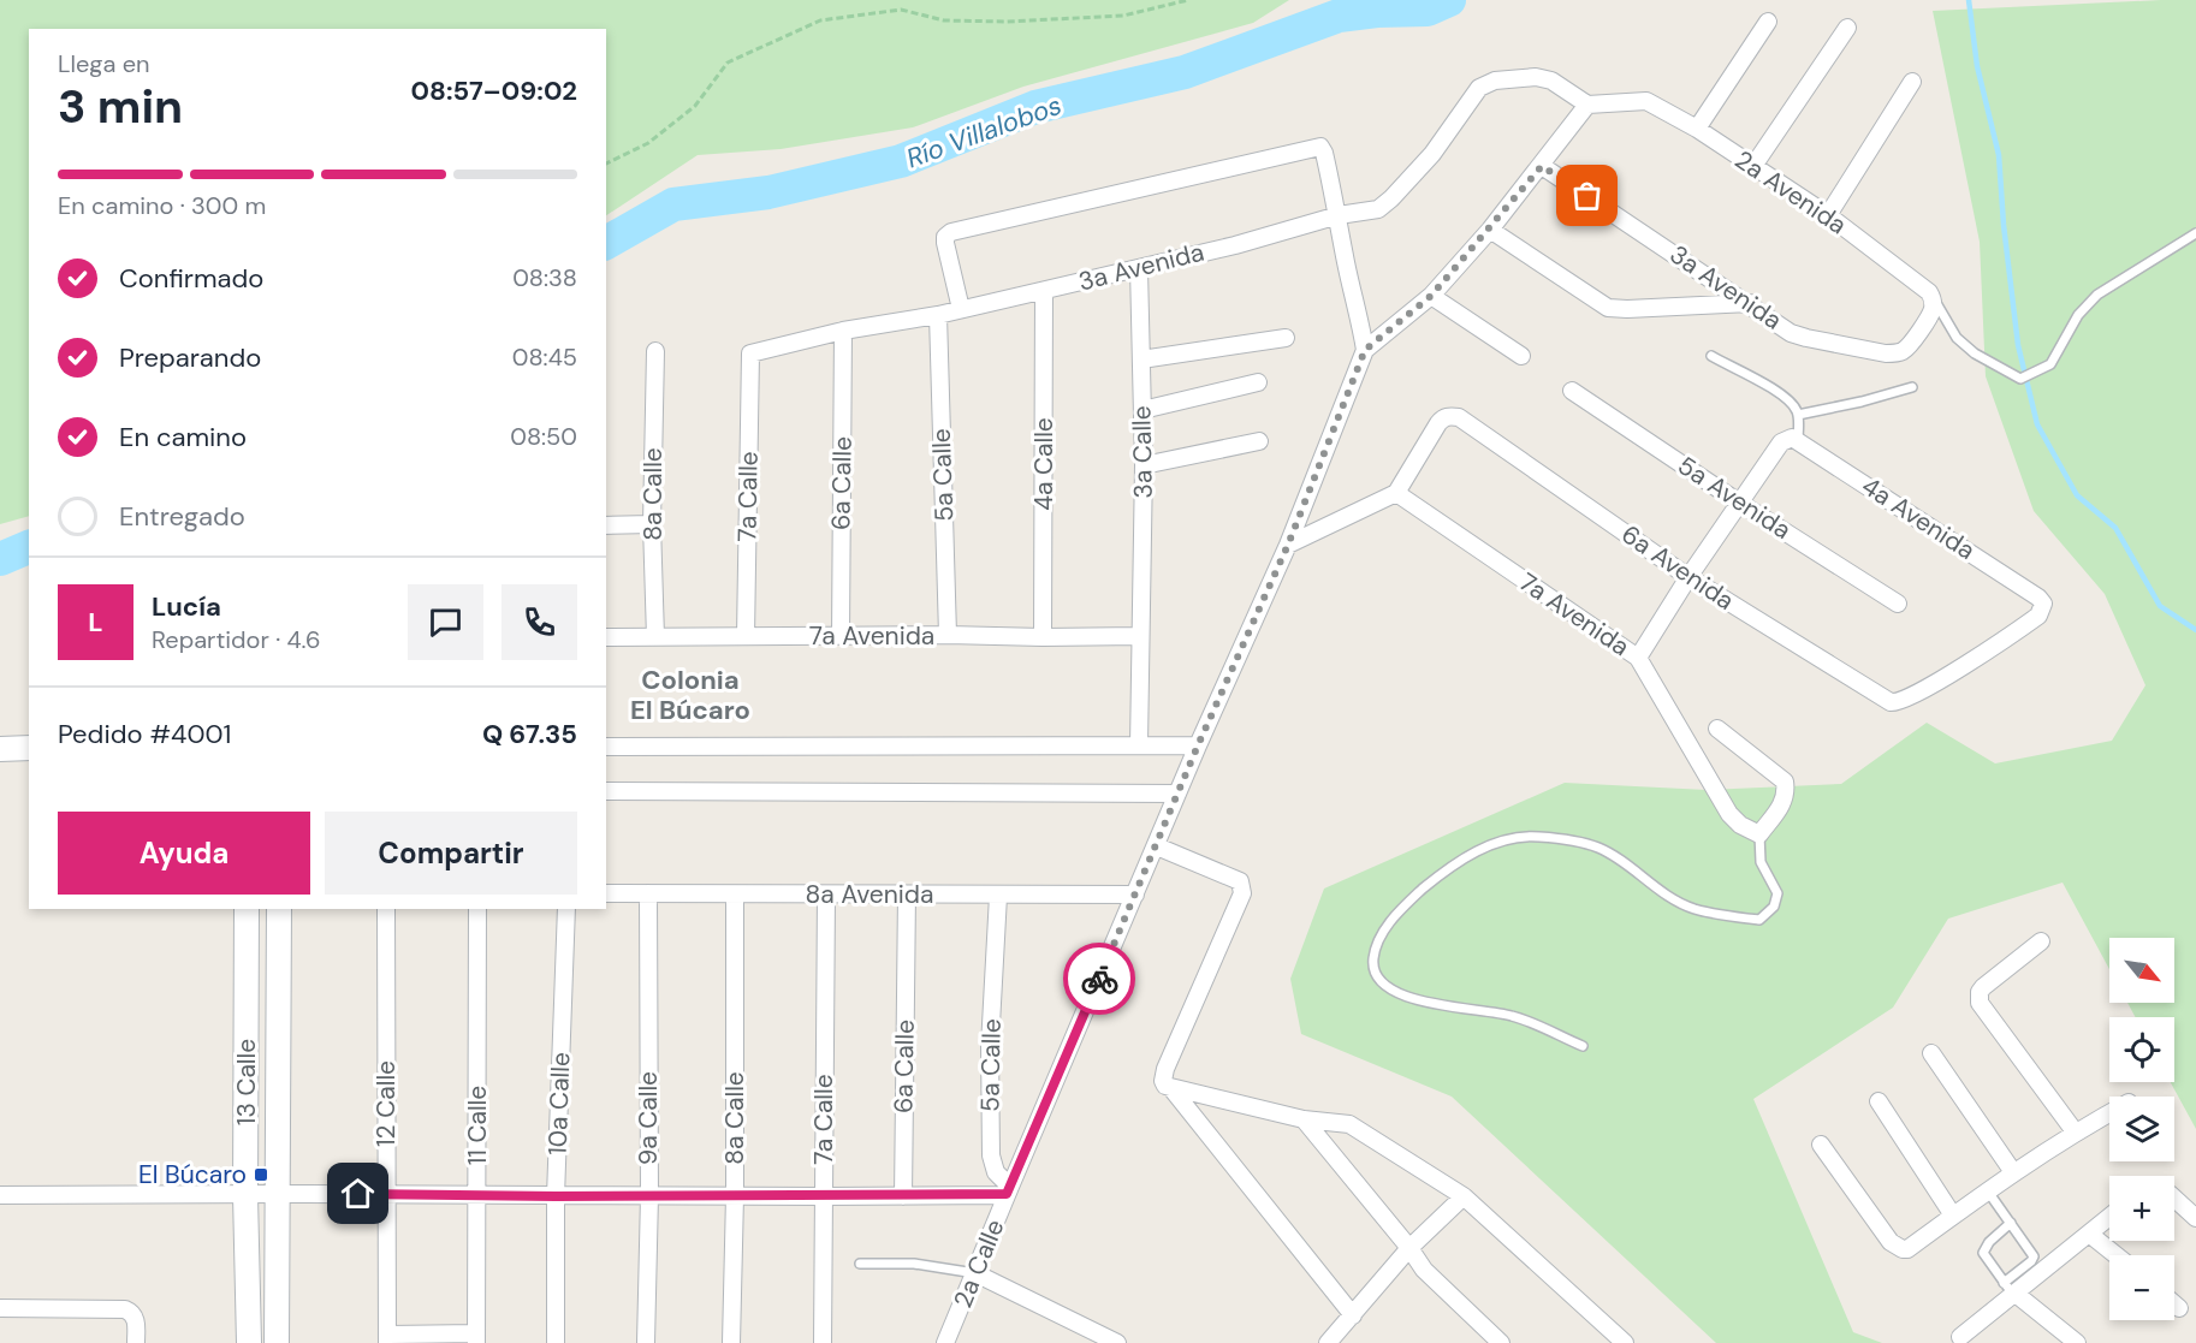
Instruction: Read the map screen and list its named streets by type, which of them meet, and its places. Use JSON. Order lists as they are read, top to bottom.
{
  "streets": {
    "main road": ["13 Calle"],
    "street": [
      "2a Avenida",
      "3a Avenida",
      "3a Calle",
      "4a Calle",
      "5a Calle",
      "6a Calle",
      "8a Calle",
      "7a Calle",
      "5a Avenida",
      "4a Avenida",
      "6a Avenida",
      "7a Avenida",
      "8a Avenida",
      "12 Calle",
      "10a Calle",
      "9a Calle",
      "11 Calle",
      "2a Calle"
    ]
  },
  "crossings": [
    ["2a Avenida", "3a Avenida"],
    ["2a Avenida", "2a Calle"],
    ["3a Avenida", "3a Calle"],
    ["3a Avenida", "4a Calle"],
    ["3a Avenida", "5a Calle"],
    ["3a Avenida", "6a Calle"],
    ["3a Avenida", "7a Calle"],
    ["3a Avenida", "2a Calle"],
    ["3a Calle", "7a Avenida"],
    ["4a Calle", "7a Avenida"],
    ["5a Calle", "7a Avenida"],
    ["5a Calle", "8a Avenida"],
    ["5a Calle", "2a Calle"],
    ["6a Calle", "7a Avenida"],
    ["6a Calle", "8a Avenida"],
    ["8a Calle", "7a Avenida"],
    ["8a Calle", "8a Avenida"],
    ["7a Calle", "7a Avenida"],
    ["7a Calle", "8a Avenida"],
    ["4a Avenida", "6a Avenida"],
    ["6a Avenida", "7a Avenida"],
    ["8a Avenida", "9a Calle"],
    ["8a Avenida", "2a Calle"]
  ],
  "districts": ["Colonia El Búcaro"],
  "water": ["Río Villalobos"],
  "places": {
    "transit": ["El Búcaro"]
  },
  "north": "bottom right",
  "page": {
    "heading": ["3 min", "Llega en", "08:57–09:02"],
    "panel": [
      "Lucía",
      "Repartidor · 4.6",
      "Pedido #4001",
      "Q 67.35"
    ],
    "bar": "En camino · 300 m",
    "list": [
      ["Confirmado", "08:38"],
      ["Preparando", "08:45"],
      ["En camino", "08:50"],
      "Entregado"
    ],
    "round": "L",
    "buttons": ["Ayuda", "Compartir"],
    "map_buttons": ["+", "−"]
  }
}
